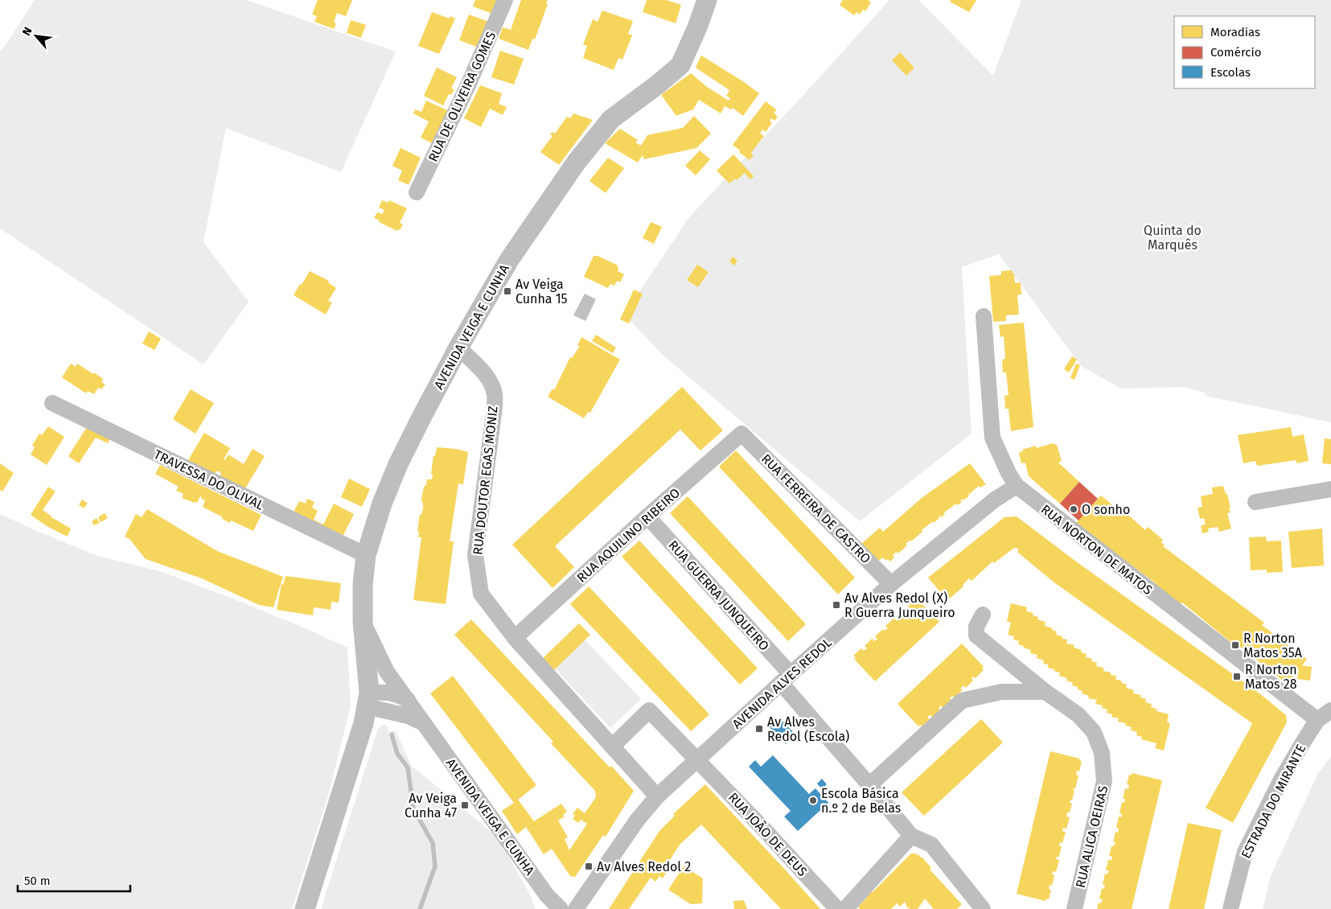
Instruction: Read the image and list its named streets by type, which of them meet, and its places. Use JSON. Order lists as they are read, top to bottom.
{
  "streets": {
    "street": [
      "RUA DE OLIVEIRA GOMES",
      "AVENIDA VEIGA E CUNHA",
      "TRAVESSA DO OLIVAL",
      "RUA DOUTOR EGAS MONIZ",
      "RUA FERREIRA DE CASTRO",
      "RUA AQUILINO RIBEIRO",
      "RUA NORTON DE MATOS",
      "RUA GUERRA JUNQUEIRO",
      "AVENIDA ALVES REDOL",
      "ESTRADA DO MIRANTE",
      "RUA JOÃO DE DEUS",
      "RUA ALICA OEIRAS"
    ]
  },
  "crossings": [
    ["AVENIDA VEIGA E CUNHA", "TRAVESSA DO OLIVAL"],
    ["AVENIDA VEIGA E CUNHA", "RUA DOUTOR EGAS MONIZ"],
    ["RUA DOUTOR EGAS MONIZ", "RUA AQUILINO RIBEIRO"],
    ["RUA DOUTOR EGAS MONIZ", "AVENIDA ALVES REDOL"],
    ["RUA FERREIRA DE CASTRO", "RUA AQUILINO RIBEIRO"],
    ["RUA FERREIRA DE CASTRO", "AVENIDA ALVES REDOL"],
    ["RUA AQUILINO RIBEIRO", "RUA GUERRA JUNQUEIRO"],
    ["RUA NORTON DE MATOS", "AVENIDA ALVES REDOL"],
    ["RUA NORTON DE MATOS", "ESTRADA DO MIRANTE"],
    ["RUA GUERRA JUNQUEIRO", "AVENIDA ALVES REDOL"],
    ["AVENIDA ALVES REDOL", "RUA JOÃO DE DEUS"]
  ],
  "parks": ["Quinta do Marquês"],
  "places": {
    "transit": [
      "Av Veiga Cunha 15",
      "Av Alves Redol (X) R Guerra Junqueiro",
      "R Norton Matos 35A",
      "R Norton Matos 28",
      "Av Alves Redol (Escola)",
      "Av Veiga Cunha 47",
      "Av Alves Redol 2"
    ],
    "other": ["O sonho", "Escola Básica n.º 2 de Belas"]
  },
  "legend": ["Moradias", "Comércio", "Escolas"],
  "scale_bar": "50 m",
  "north": "top left"
}
